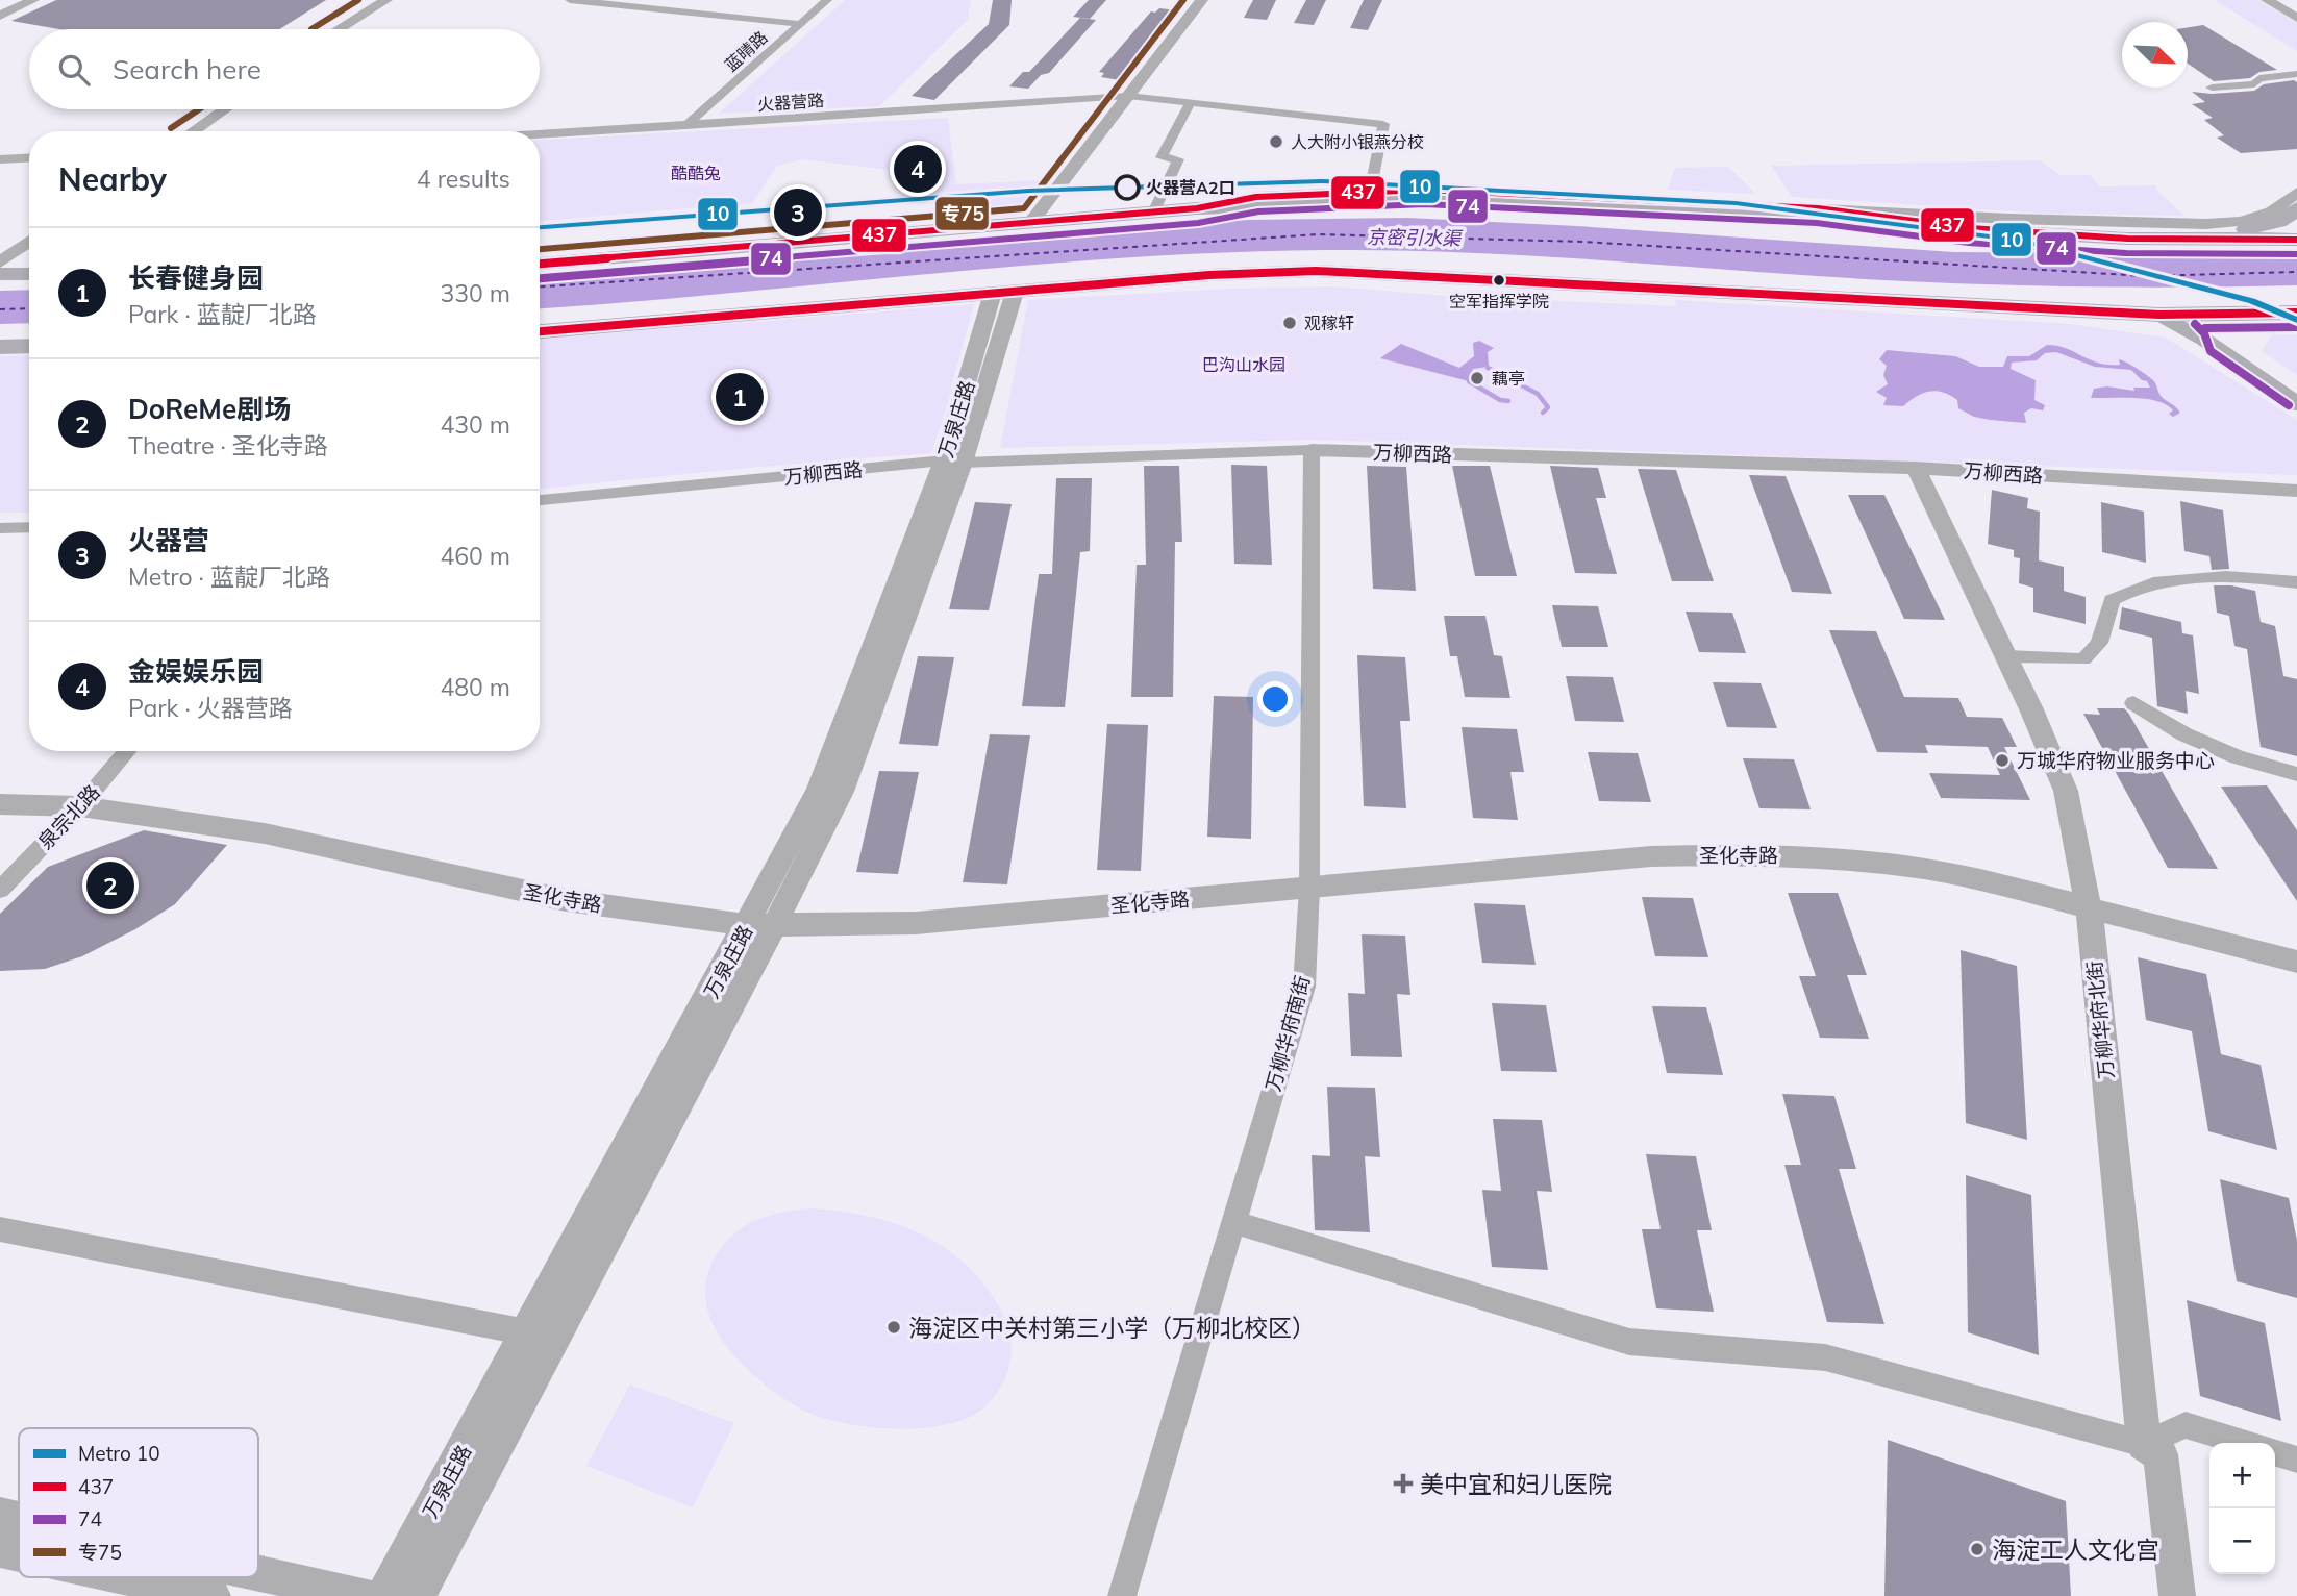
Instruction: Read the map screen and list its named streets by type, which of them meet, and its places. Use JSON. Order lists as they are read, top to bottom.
{
  "streets": {
    "street": [
      "蓝晴路",
      "火器营路",
      "万泉庄路",
      "万柳西路",
      "泉宗北路",
      "圣化寺路",
      "万柳华府北街",
      "万柳华府南街"
    ]
  },
  "crossings": [
    ["蓝晴路", "火器营路"],
    ["万泉庄路", "万柳西路"],
    ["万泉庄路", "圣化寺路"],
    ["万柳西路", "万柳华府北街"],
    ["万柳西路", "万柳华府南街"],
    ["泉宗北路", "圣化寺路"],
    ["圣化寺路", "万柳华府北街"],
    ["圣化寺路", "万柳华府南街"]
  ],
  "water": ["京密引水渠"],
  "parks": ["酷酷兔", "巴沟山水园"],
  "places": {
    "other": [
      "人大附小银燕分校",
      "火器营A2口",
      "空军指挥学院",
      "观稼轩",
      "藕亭",
      "万城华府物业服务中心",
      "海淀区中关村第三小学（万柳北校区）",
      "海淀工人文化宫"
    ],
    "health": ["美中宜和妇儿医院"]
  },
  "lines": [
    "transit line 专75",
    "metro line 10",
    "transit line 437",
    "transit line 74"
  ],
  "legend": [
    "Metro 10",
    "437",
    "74",
    "专75"
  ],
  "north": "bottom right",
  "page": {
    "search": "Search here",
    "heading": ["Nearby", "4 results"],
    "pins": [
      "4",
      "3",
      "1",
      "2"
    ],
    "list": [
      {
        "mark": "1",
        "name": "长春健身园",
        "note": "Park · 蓝靛厂北路",
        "value": "330 m"
      },
      {
        "mark": "2",
        "name": "DoReMe剧场",
        "note": "Theatre · 圣化寺路",
        "value": "430 m"
      },
      {
        "mark": "3",
        "name": "火器营",
        "note": "Metro · 蓝靛厂北路",
        "value": "460 m"
      },
      {
        "mark": "4",
        "name": "金娱娱乐园",
        "note": "Park · 火器营路",
        "value": "480 m"
      }
    ],
    "map_buttons": ["+", "−"]
  }
}
